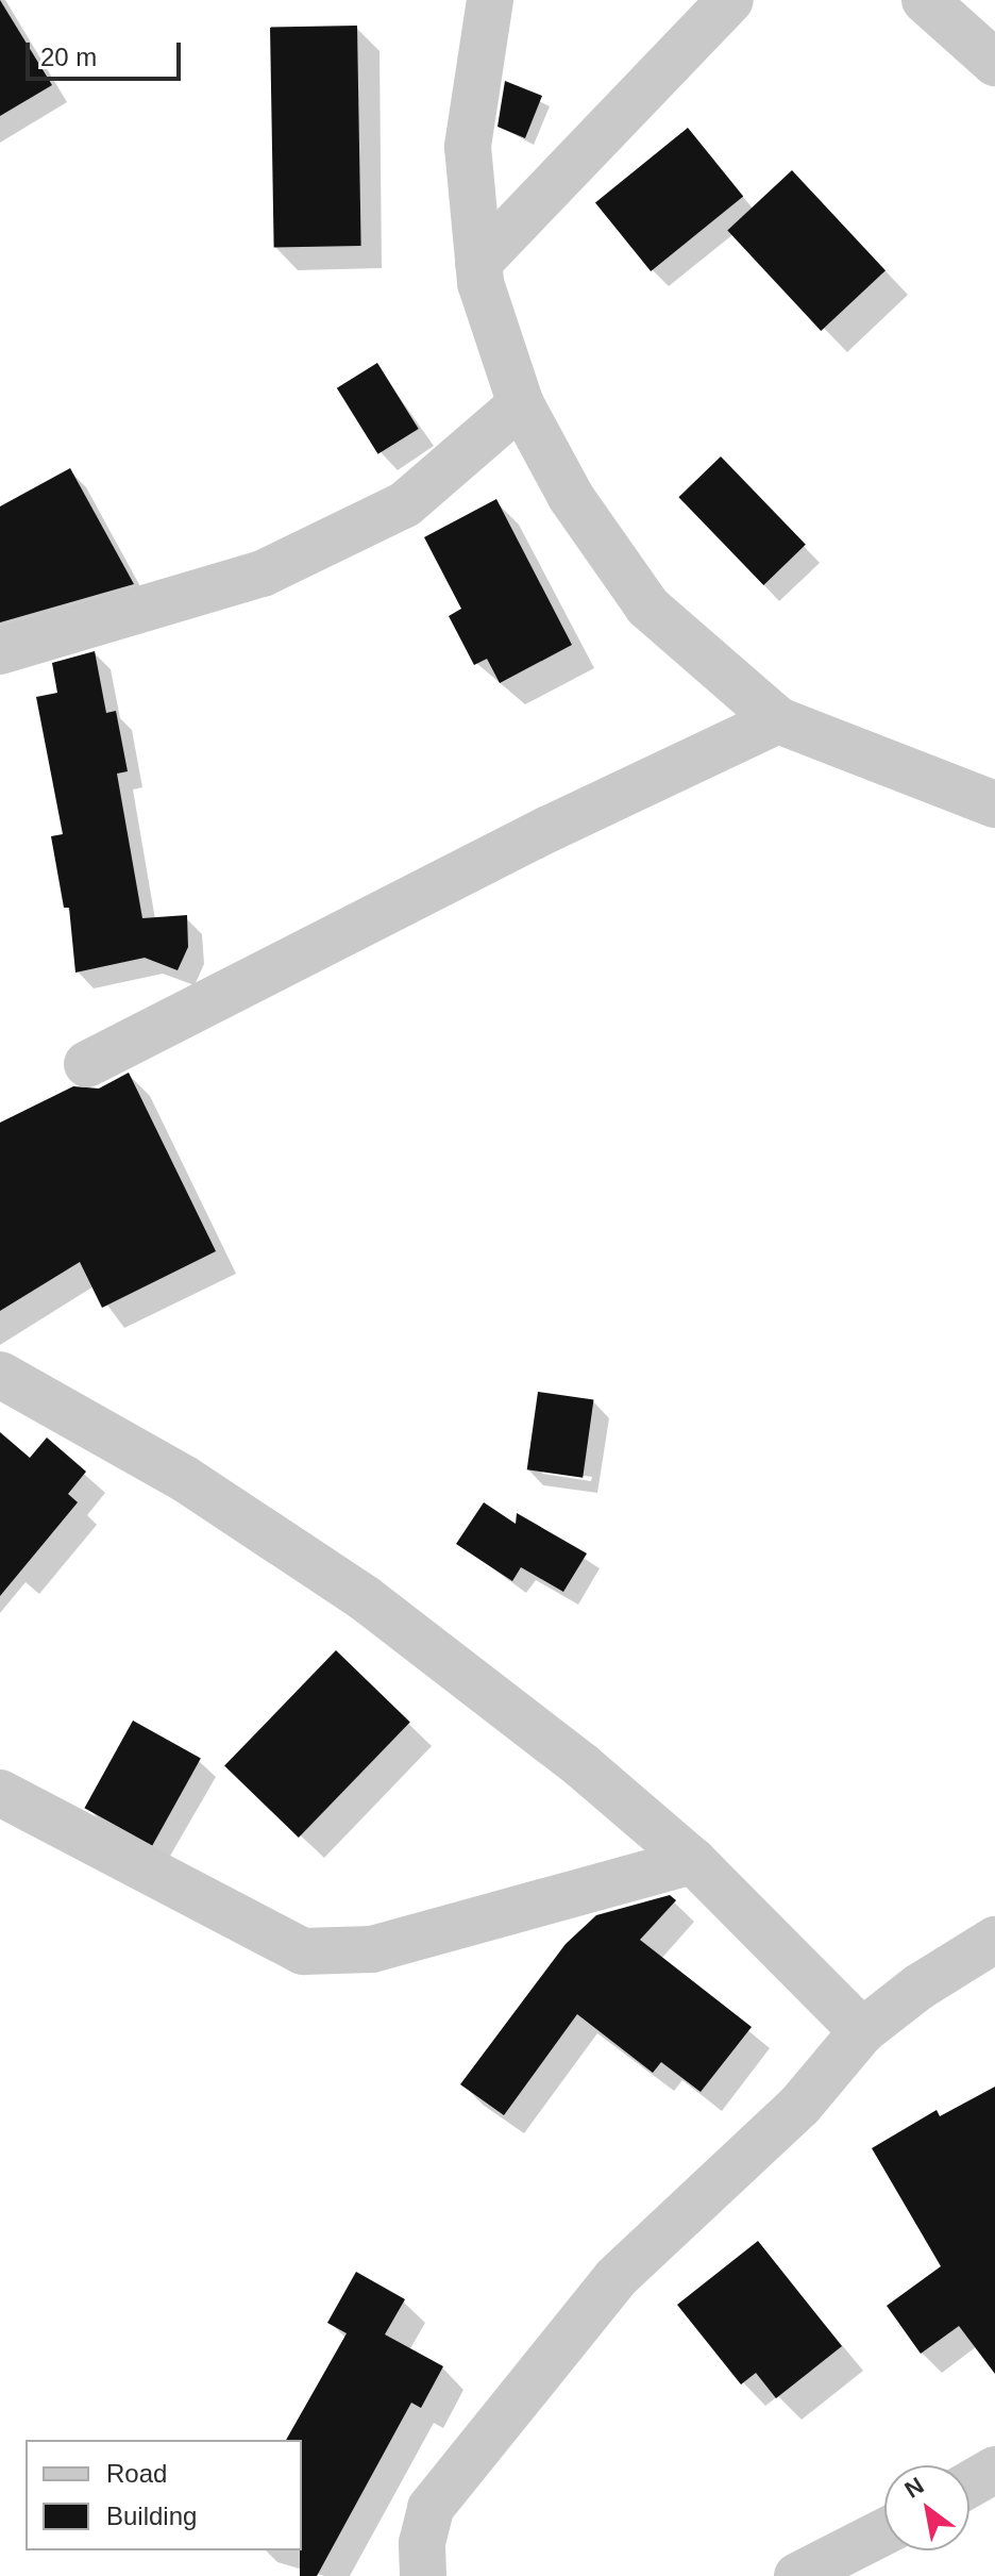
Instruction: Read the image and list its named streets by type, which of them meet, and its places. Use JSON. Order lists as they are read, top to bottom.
{
  "legend": ["Road", "Building"],
  "scale_bar": "20 m",
  "north": "top left"
}
